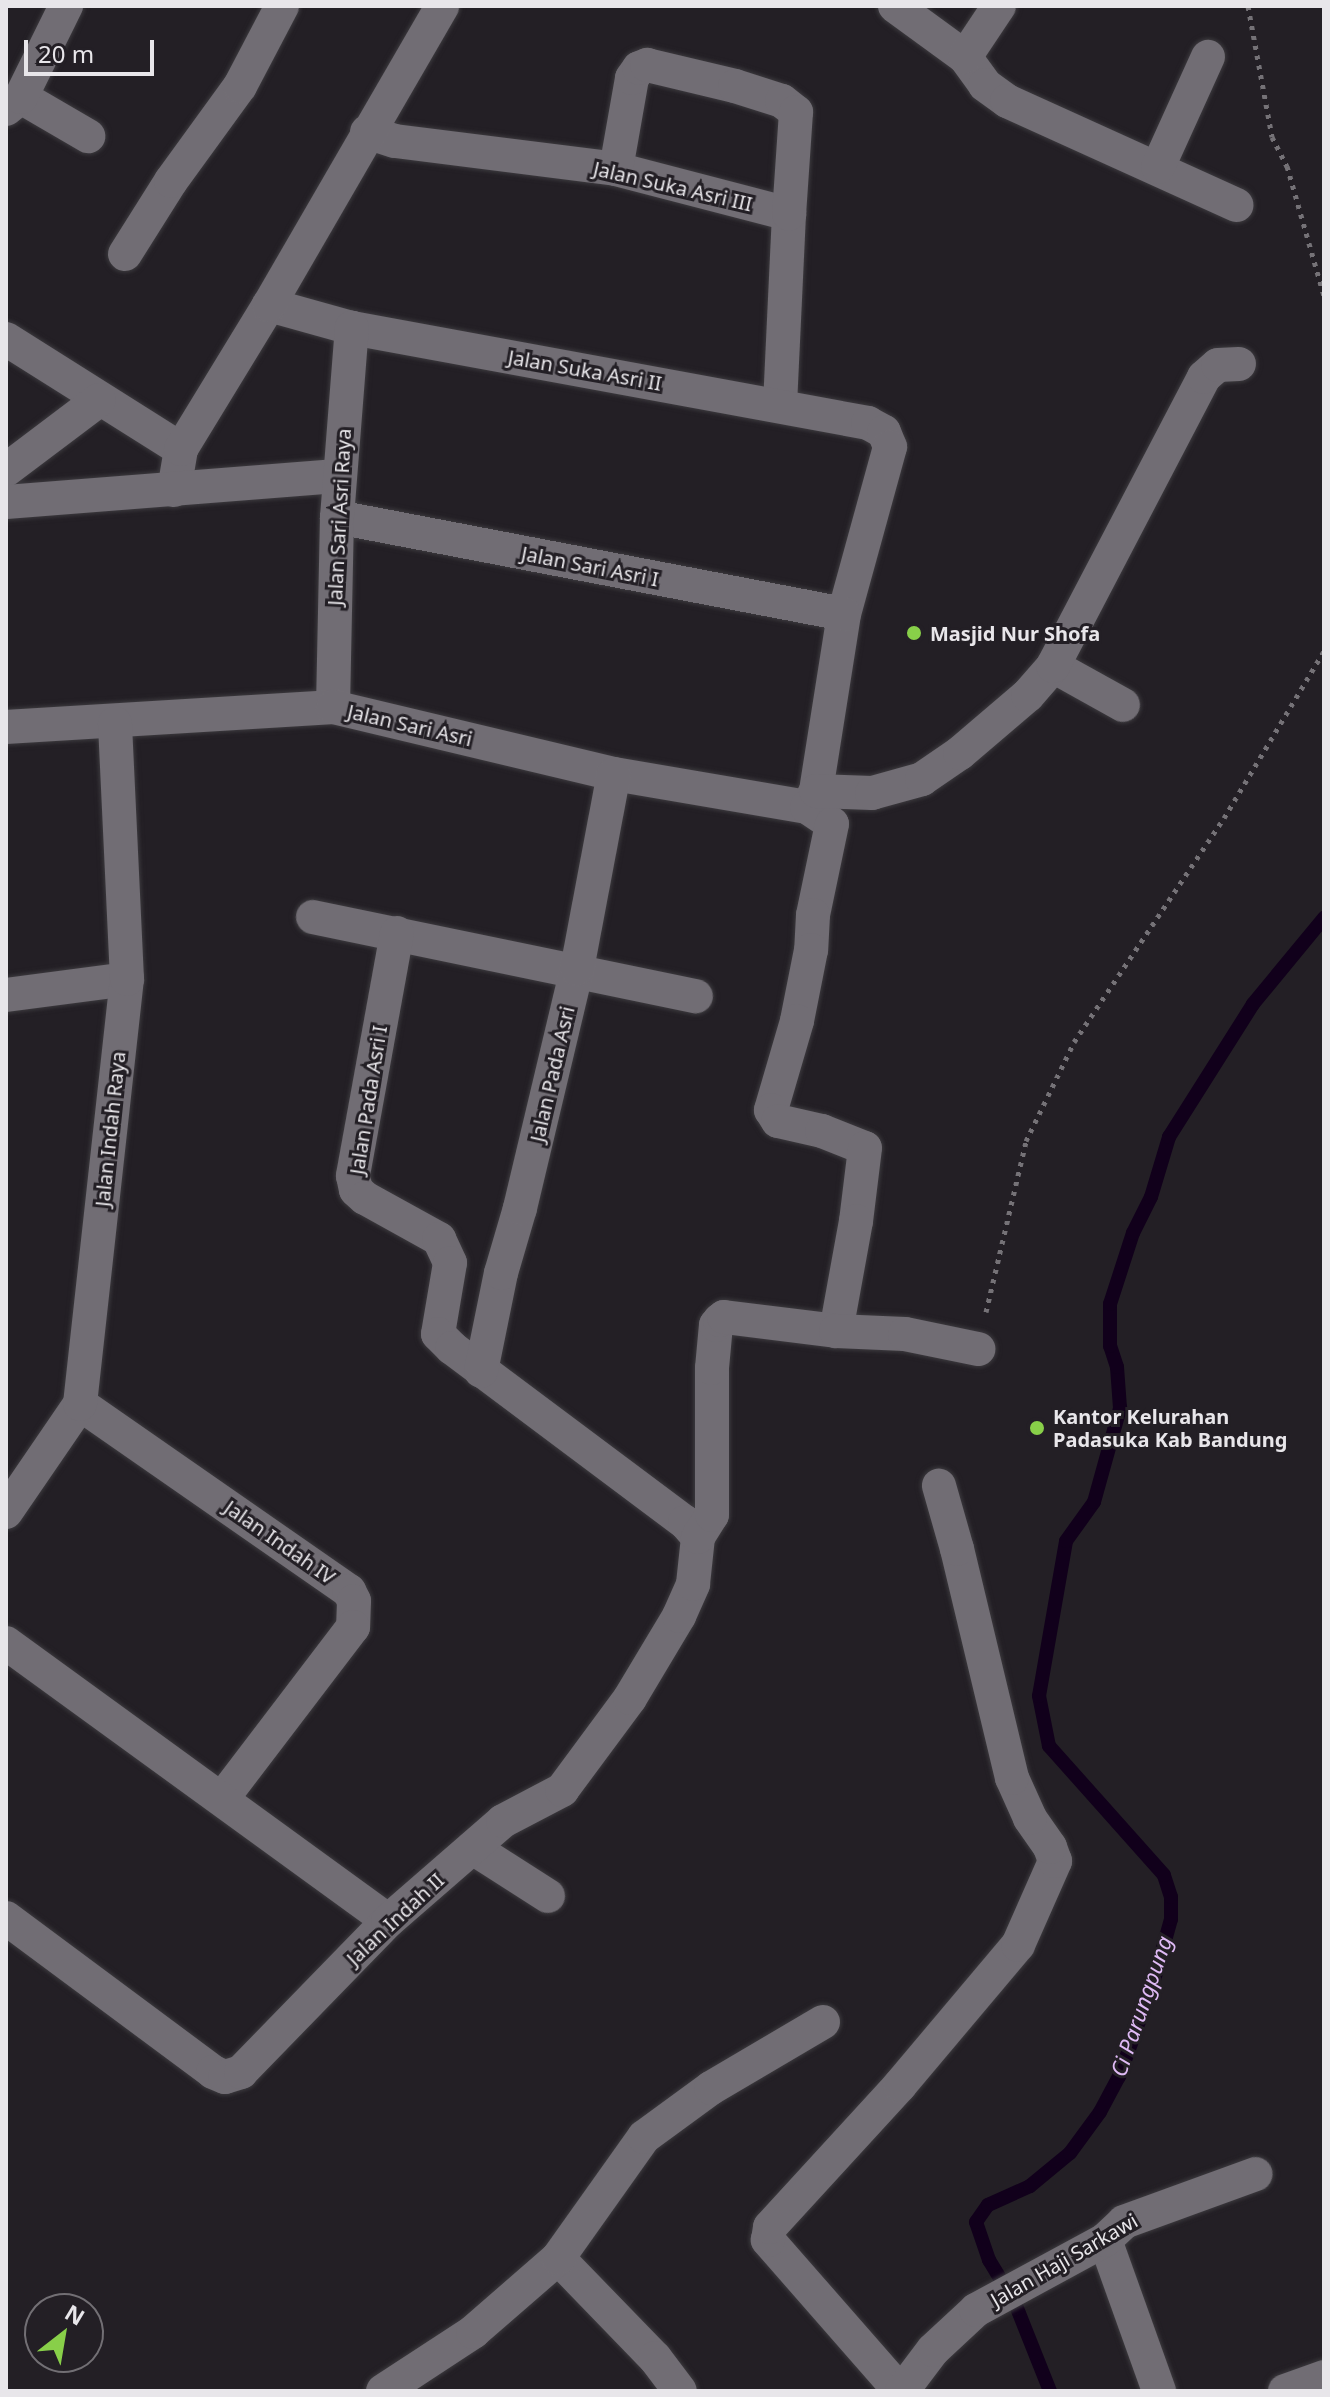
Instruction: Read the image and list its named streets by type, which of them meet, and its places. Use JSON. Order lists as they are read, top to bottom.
{
  "streets": {
    "street": [
      "Jalan Suka Asri III",
      "Jalan Suka Asri II",
      "Jalan Sari Asri Raya",
      "Jalan Sari Asri I",
      "Jalan Sari Asri",
      "Jalan Pada Asri",
      "Jalan Pada Asri I",
      "Jalan Indah Raya",
      "Jalan Indah IV",
      "Jalan Indah II",
      "Jalan Haji Sarkawi"
    ]
  },
  "crossings": [
    ["Jalan Suka Asri II", "Jalan Sari Asri Raya"],
    ["Jalan Suka Asri II", "Jalan Sari Asri I"],
    ["Jalan Sari Asri Raya", "Jalan Sari Asri I"],
    ["Jalan Sari Asri Raya", "Jalan Sari Asri"],
    ["Jalan Sari Asri", "Jalan Pada Asri"],
    ["Jalan Sari Asri", "Jalan Indah Raya"],
    ["Jalan Indah Raya", "Jalan Indah IV"]
  ],
  "water": ["Ci Parungpung"],
  "places": ["Masjid Nur Shofa", "Kantor Kelurahan Padasuka Kab Bandung"],
  "scale_bar": "20 m",
  "north": "top right"
}
